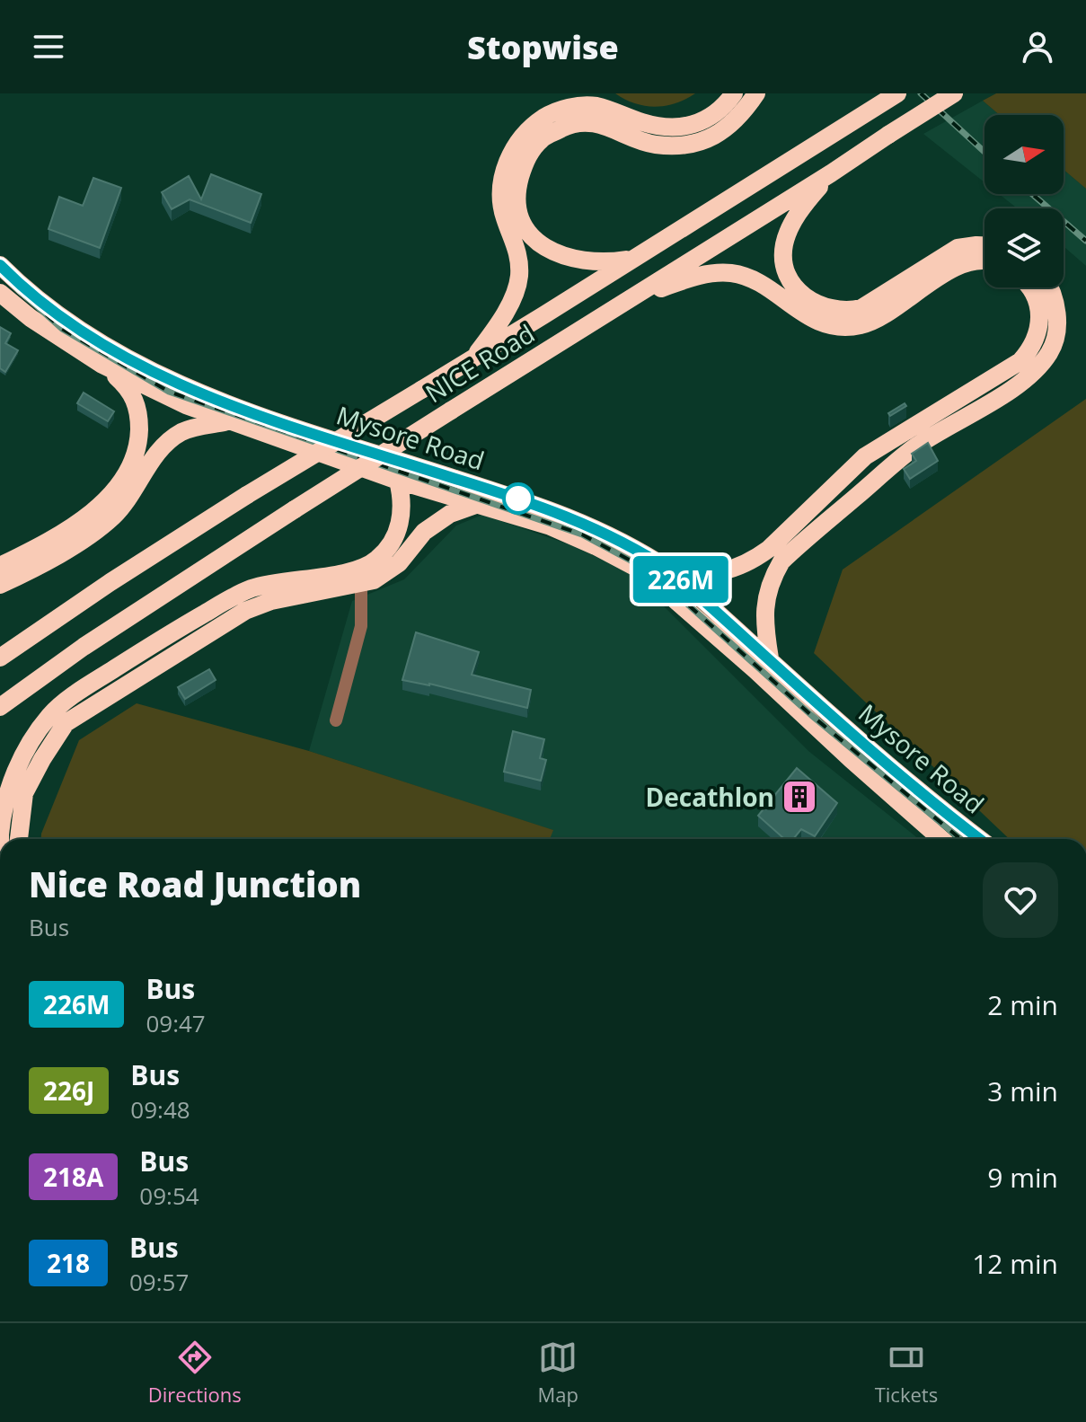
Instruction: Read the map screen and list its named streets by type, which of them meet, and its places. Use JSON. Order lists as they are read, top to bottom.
{
  "streets": {
    "highway": ["NICE Road", "Mysore Road"]
  },
  "places": {
    "building": ["Decathlon"]
  },
  "lines": ["bus line 226M"],
  "north": "right",
  "page": {
    "header": "Stopwise",
    "on_map": "226M",
    "heading": ["Nice Road Junction", "Bus"],
    "list": [
      {
        "mark": "226M",
        "name": "Bus",
        "note": "09:47",
        "value": "2 min"
      },
      {
        "mark": "226J",
        "name": "Bus",
        "note": "09:48",
        "value": "3 min"
      },
      {
        "mark": "218A",
        "name": "Bus",
        "note": "09:54",
        "value": "9 min"
      },
      {
        "mark": "218",
        "name": "Bus",
        "note": "09:57",
        "value": "12 min"
      }
    ],
    "tabs": ["Directions", "Map", "Tickets"]
  }
}
